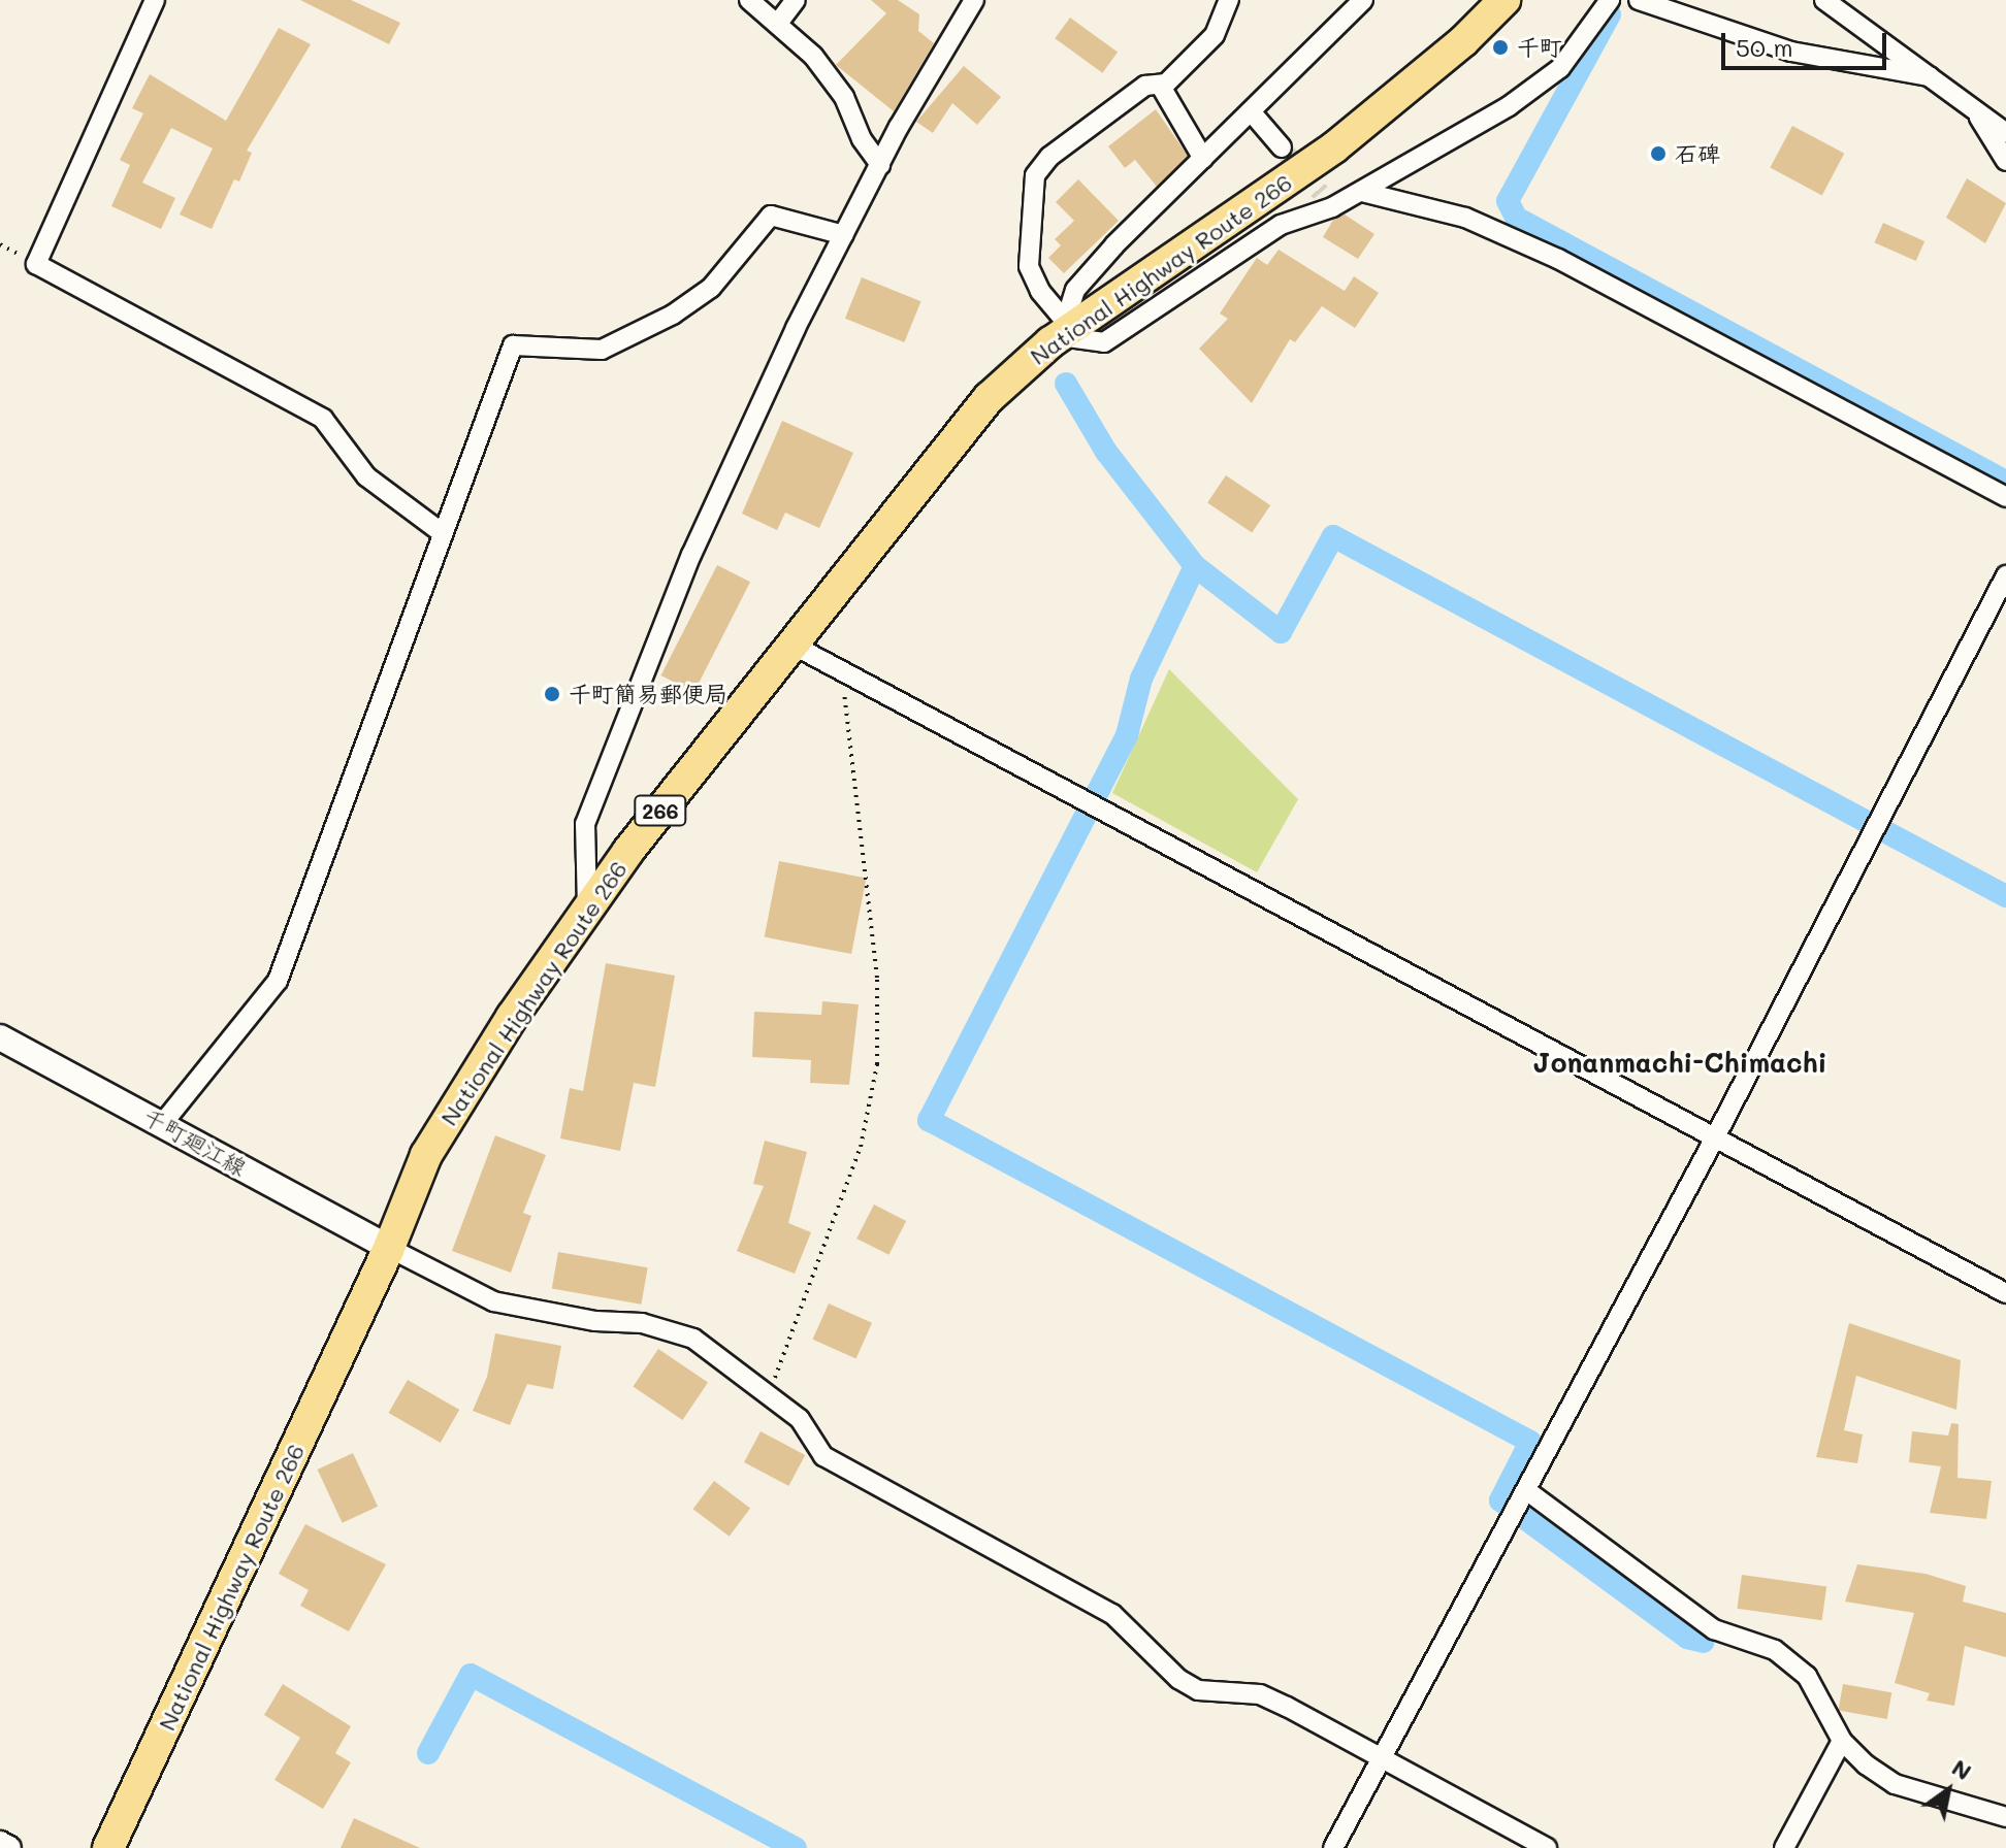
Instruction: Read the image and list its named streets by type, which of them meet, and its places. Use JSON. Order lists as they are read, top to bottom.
{
  "streets": {
    "highway": ["National Highway Route 266", "266"],
    "main road": ["千町廻江線"]
  },
  "crossings": [
    ["National Highway Route 266", "千町廻江線"]
  ],
  "districts": ["Jonanmachi-Chimachi"],
  "places": ["千町", "石碑", "千町簡易郵便局"],
  "scale_bar": "50 m",
  "north": "top right"
}
